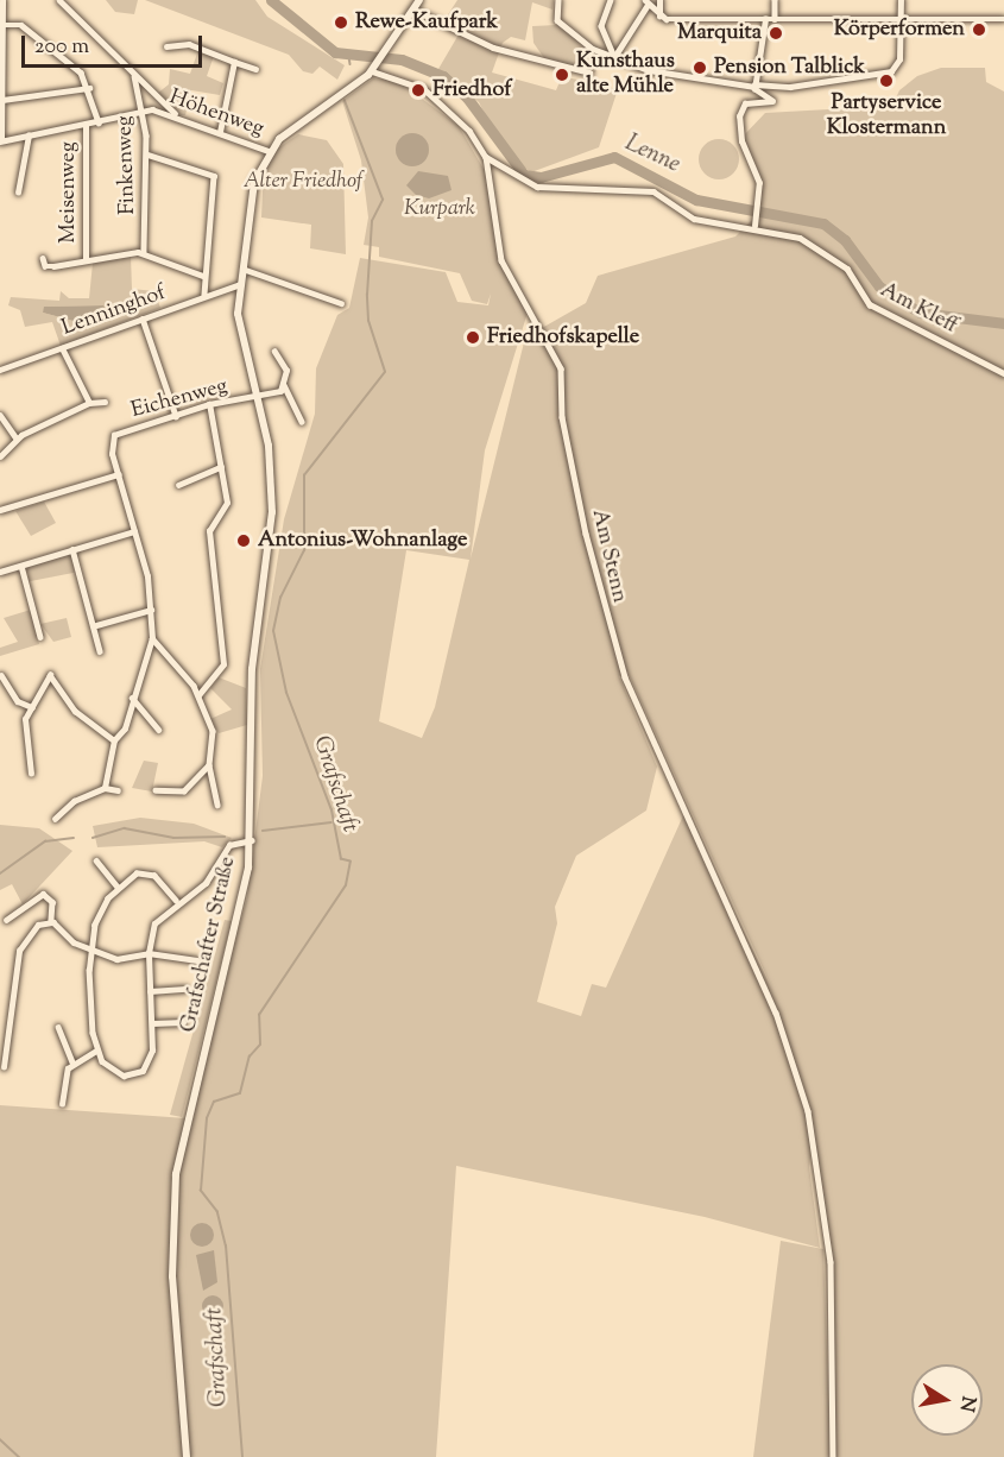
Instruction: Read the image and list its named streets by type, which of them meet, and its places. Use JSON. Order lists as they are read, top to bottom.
{
  "streets": {
    "street": [
      "Höhenweg",
      "Finkenweg",
      "Meisenweg",
      "Am Kleff",
      "Lenninghof",
      "Eichenweg",
      "Am Stenn",
      "Grafschafter Straße"
    ]
  },
  "crossings": [
    ["Höhenweg", "Finkenweg"],
    ["Höhenweg", "Meisenweg"],
    ["Höhenweg", "Grafschafter Straße"],
    ["Am Kleff", "Am Stenn"],
    ["Lenninghof", "Grafschafter Straße"],
    ["Eichenweg", "Grafschafter Straße"],
    ["Am Stenn", "Grafschafter Straße"]
  ],
  "water": ["Lenne", "Grafschaft"],
  "parks": ["Alter Friedhof", "Kurpark"],
  "places": [
    "Rewe-Kaufpark",
    "Körperformen",
    "Marquita",
    "Pension Talblick",
    "Kunsthaus alte Mühle",
    "Partyservice Klostermann",
    "Friedhof",
    "Friedhofskapelle",
    "Antonius-Wohnanlage"
  ],
  "scale_bar": "200 m",
  "north": "right"
}
